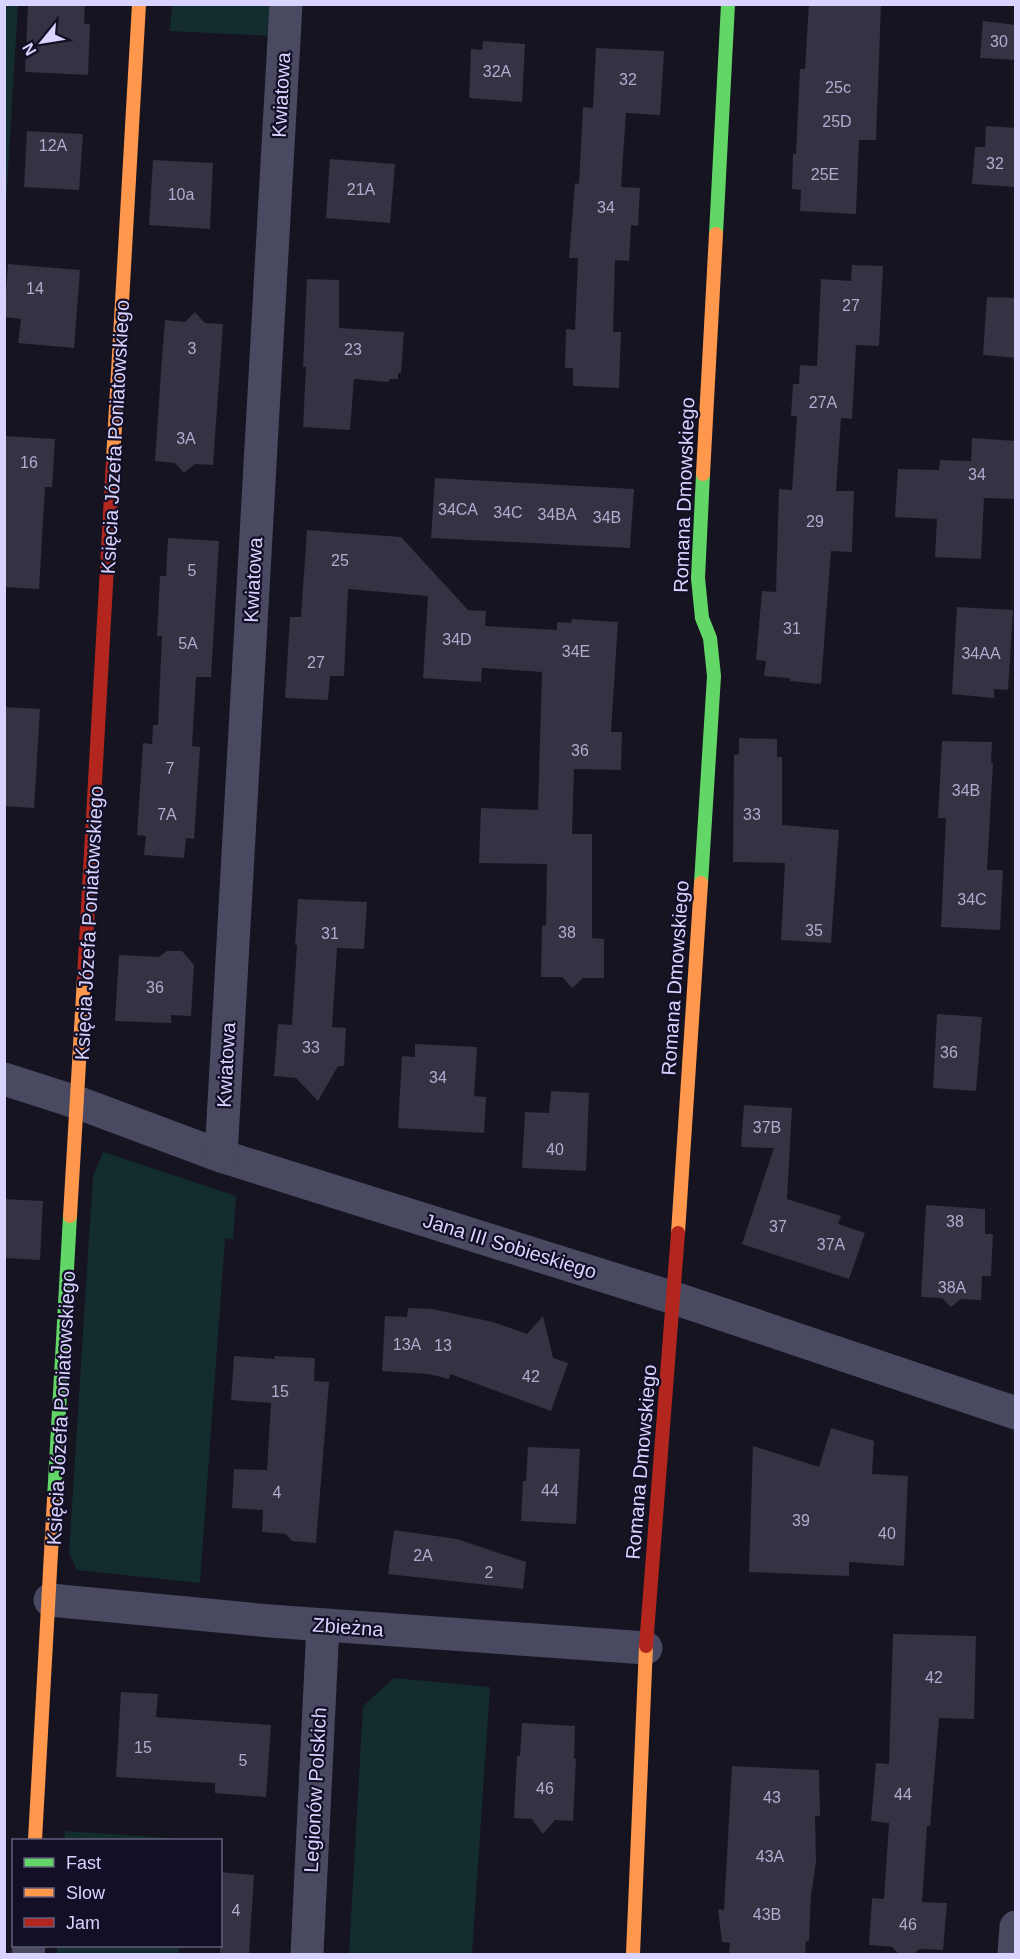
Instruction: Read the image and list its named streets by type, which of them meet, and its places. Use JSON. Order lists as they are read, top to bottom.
{
  "streets": {
    "street": [
      "Kwiatowa",
      "Księcia Józefa Poniatowskiego",
      "Romana Dmowskiego",
      "Jana III Sobieskiego",
      "Zbieżna",
      "Legionów Polskich"
    ]
  },
  "crossings": [
    ["Kwiatowa", "Jana III Sobieskiego"],
    ["Księcia Józefa Poniatowskiego", "Jana III Sobieskiego"],
    ["Księcia Józefa Poniatowskiego", "Zbieżna"],
    ["Romana Dmowskiego", "Jana III Sobieskiego"],
    ["Romana Dmowskiego", "Zbieżna"],
    ["Zbieżna", "Legionów Polskich"]
  ],
  "house_numbers": [
    "30",
    "32A",
    "32",
    "25c",
    "25D",
    "12A",
    "32",
    "25E",
    "21A",
    "10a",
    "34",
    "14",
    "27",
    "3",
    "23",
    "27A",
    "3A",
    "16",
    "34",
    "34CA",
    "34C",
    "34BA",
    "34B",
    "29",
    "25",
    "5",
    "31",
    "34D",
    "5A",
    "34E",
    "34AA",
    "27",
    "36",
    "7",
    "34B",
    "7A",
    "33",
    "34C",
    "35",
    "38",
    "31",
    "36",
    "33",
    "36",
    "34",
    "37B",
    "40",
    "38",
    "37",
    "37A",
    "38A",
    "13A",
    "13",
    "42",
    "15",
    "44",
    "4",
    "39",
    "40",
    "2A",
    "2",
    "42",
    "15",
    "5",
    "46",
    "44",
    "43",
    "43A",
    "4",
    "43B",
    "46"
  ],
  "legend": ["Fast", "Slow", "Jam"],
  "north": "bottom left"
}
